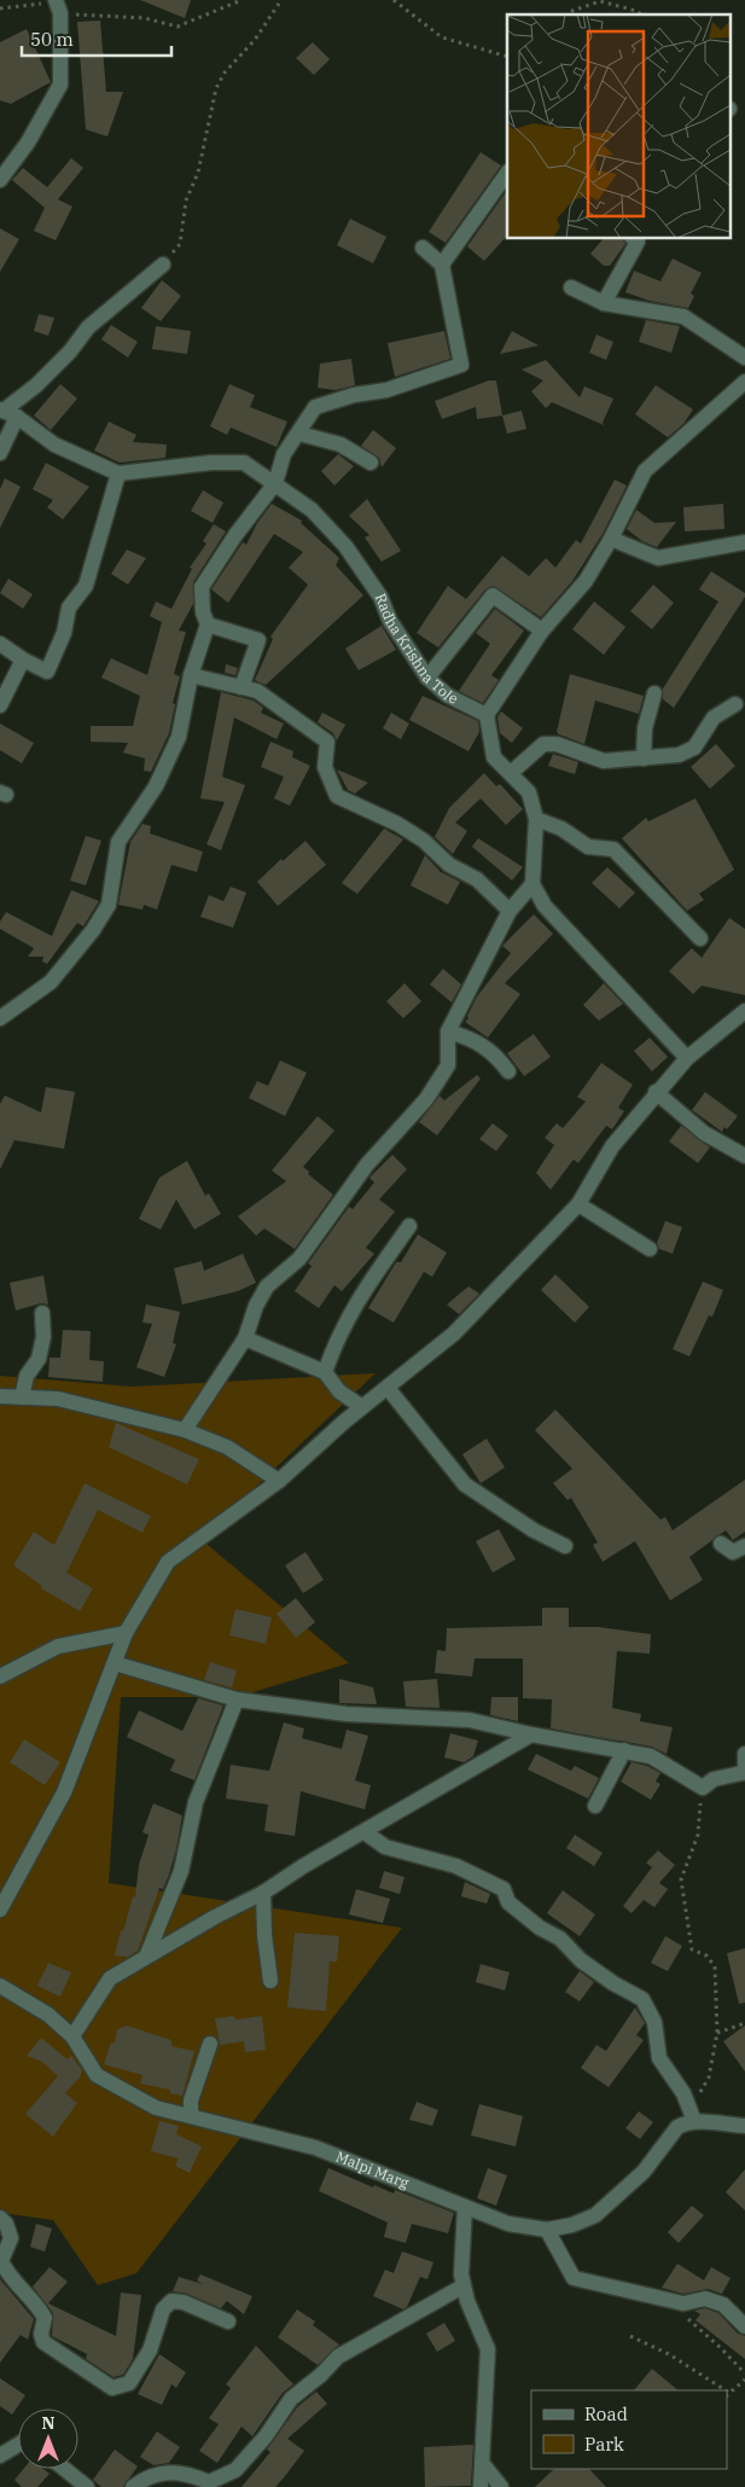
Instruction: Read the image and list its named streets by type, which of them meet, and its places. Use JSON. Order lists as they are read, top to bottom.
{
  "streets": {
    "street": ["Radha Krishna Tole", "Malpi Marg"]
  },
  "legend": ["Road", "Park"],
  "scale_bar": "50 m",
  "north": "top"
}
